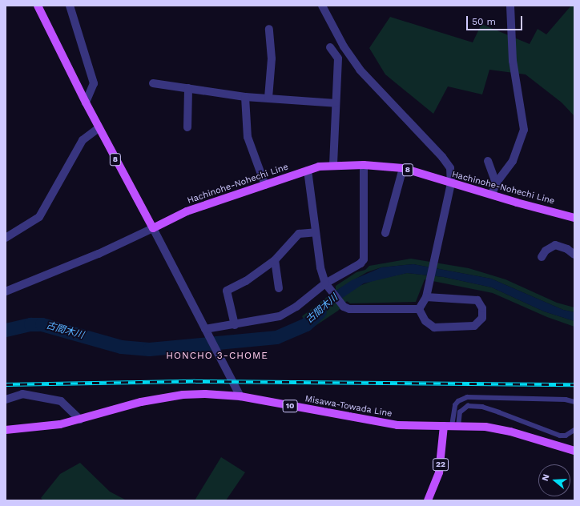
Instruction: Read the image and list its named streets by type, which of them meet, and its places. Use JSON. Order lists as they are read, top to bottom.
{
  "streets": {
    "main road": [
      "8",
      "Hachinohe-Nohechi Line",
      "10",
      "Misawa-Towada Line",
      "22"
    ]
  },
  "crossings": [
    ["8", "Hachinohe-Nohechi Line"],
    ["Misawa-Towada Line", "22"]
  ],
  "districts": ["HONCHO 3-CHOME"],
  "water": ["古間木川"],
  "scale_bar": "50 m",
  "north": "left"
}
